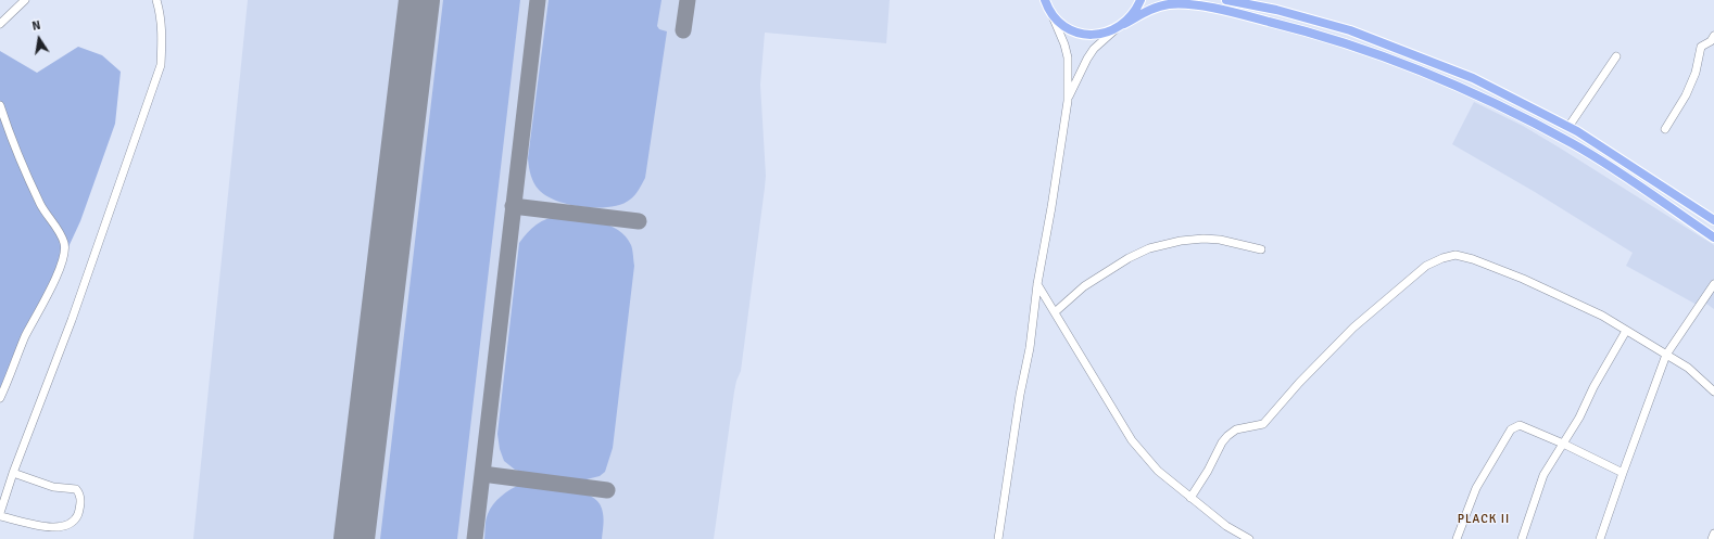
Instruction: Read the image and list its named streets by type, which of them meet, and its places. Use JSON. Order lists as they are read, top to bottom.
{
  "districts": ["PLACK II"],
  "north": "top"
}
